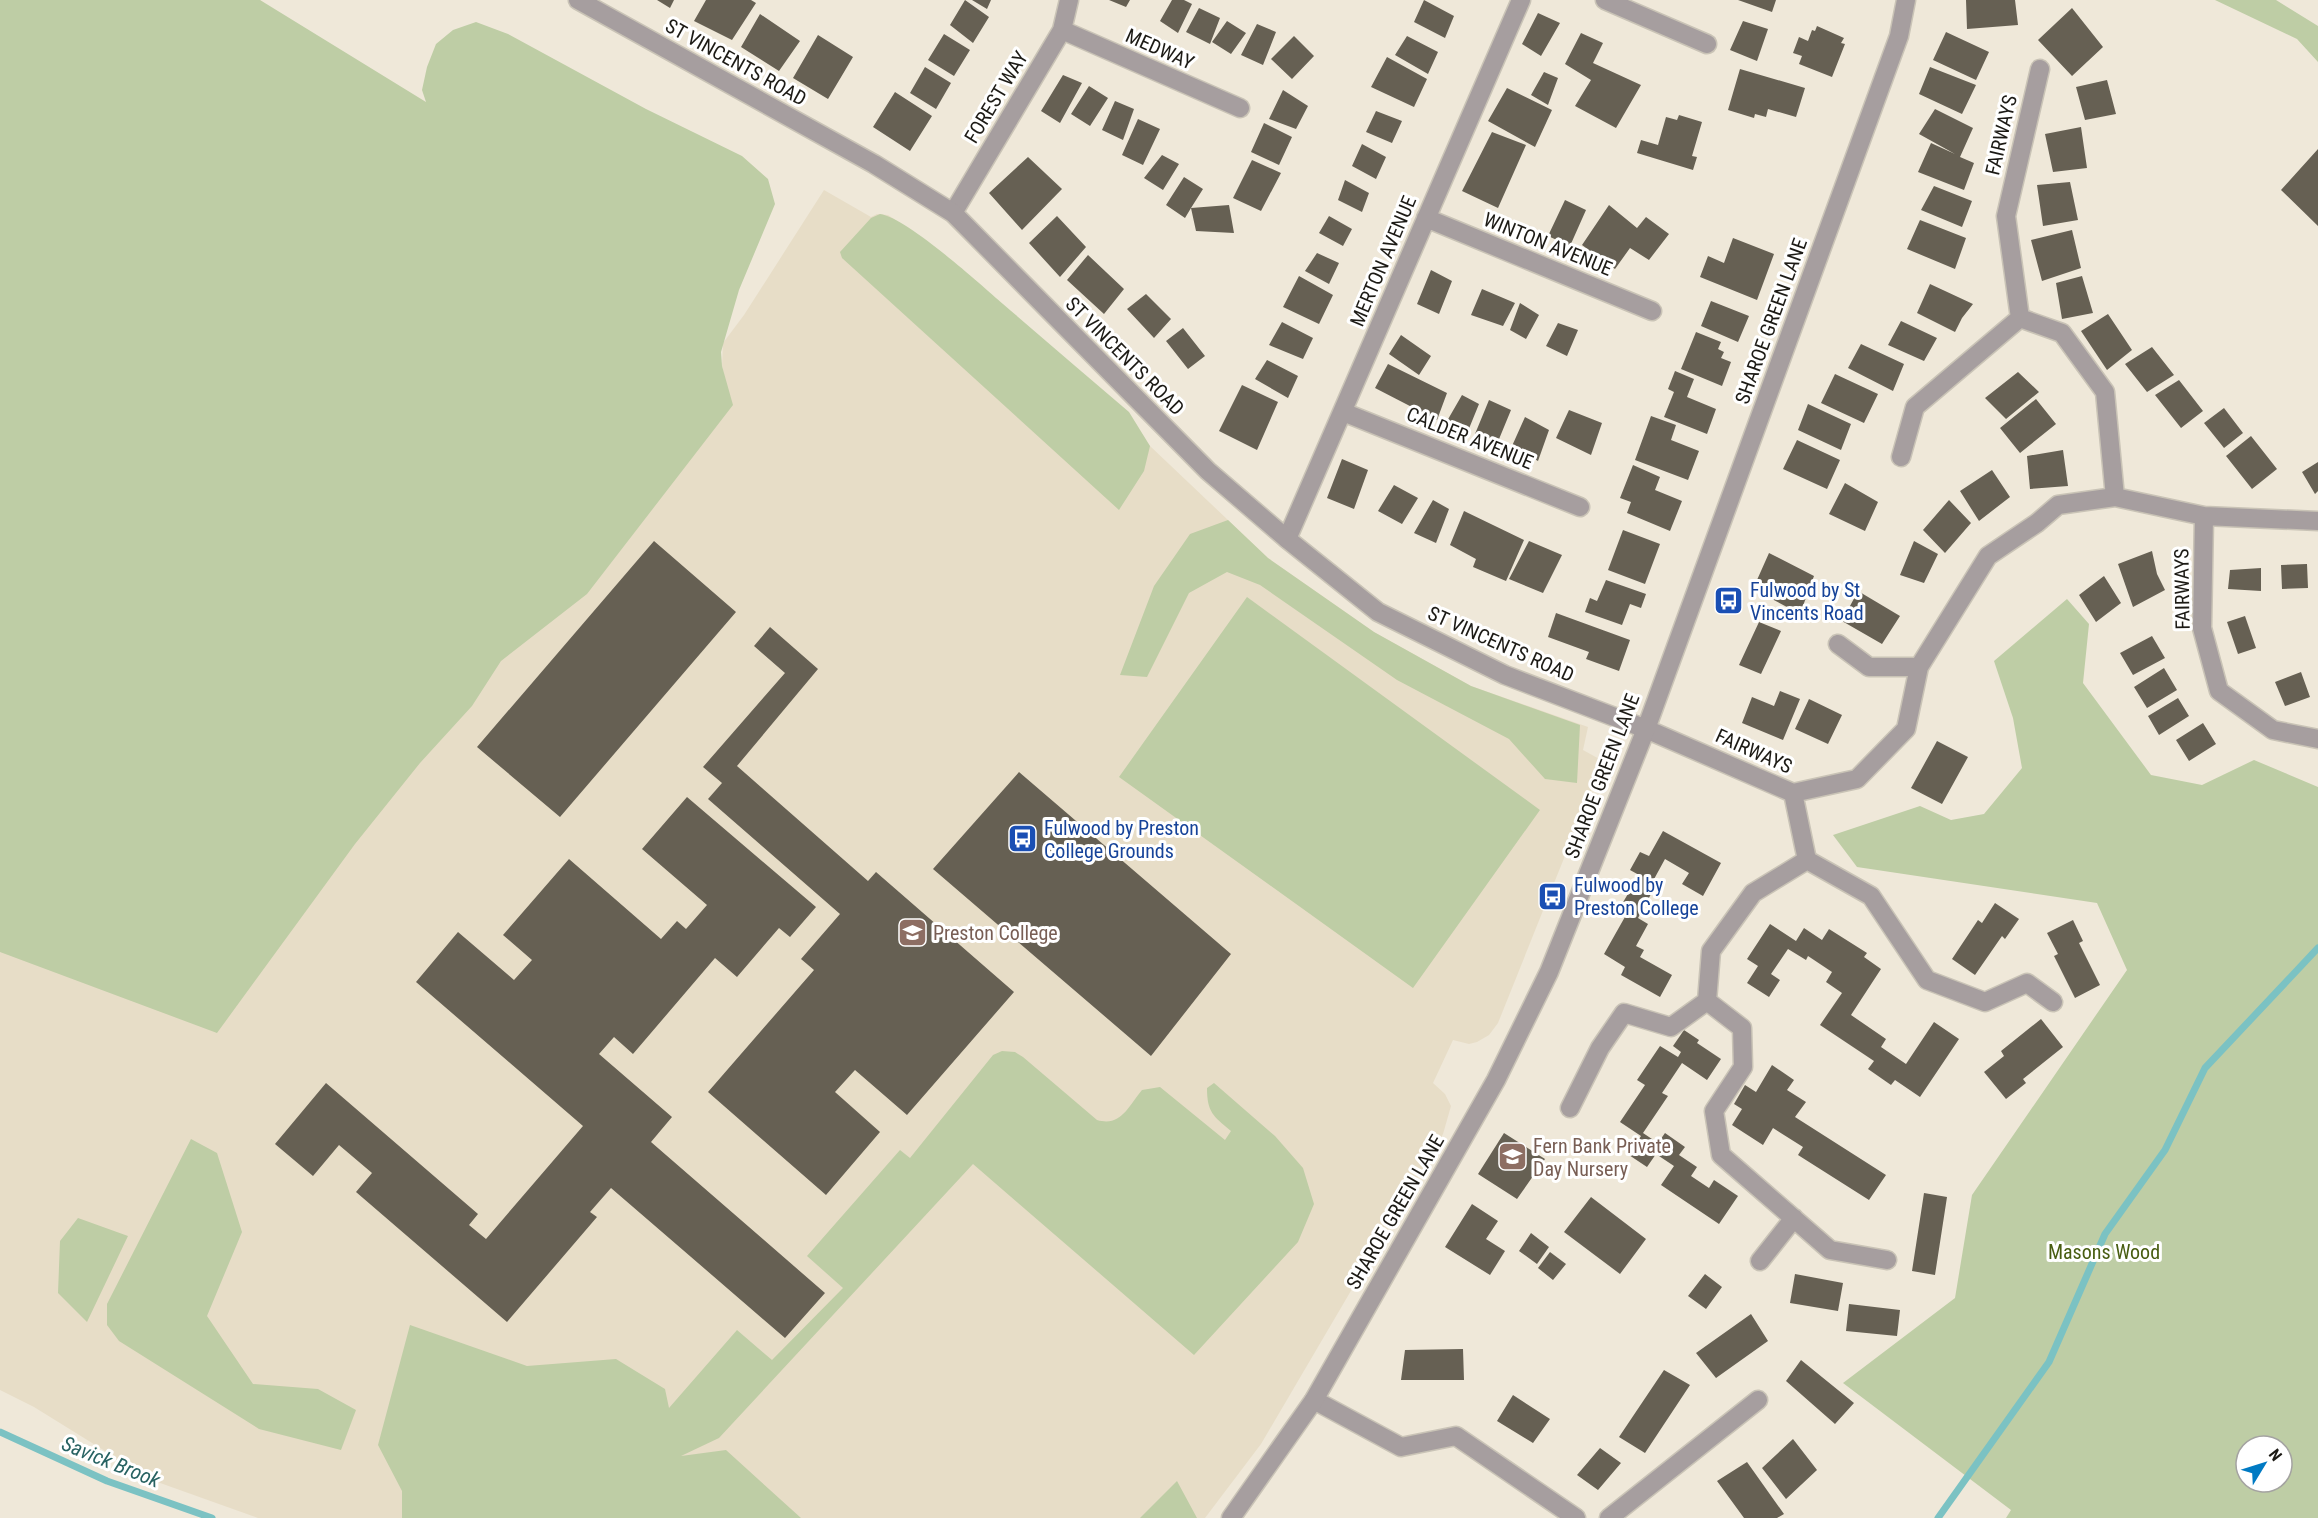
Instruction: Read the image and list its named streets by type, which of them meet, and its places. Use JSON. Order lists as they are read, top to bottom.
{
  "streets": {
    "street": [
      "MEDWAY",
      "ST VINCENTS ROAD",
      "FOREST WAY",
      "FAIRWAYS",
      "WINTON AVENUE",
      "MERTON AVENUE",
      "SHAROE GREEN LANE",
      "CALDER AVENUE"
    ]
  },
  "crossings": [
    ["MEDWAY", "FOREST WAY"],
    ["ST VINCENTS ROAD", "FOREST WAY"],
    ["ST VINCENTS ROAD", "FAIRWAYS"],
    ["ST VINCENTS ROAD", "MERTON AVENUE"],
    ["ST VINCENTS ROAD", "SHAROE GREEN LANE"],
    ["FAIRWAYS", "SHAROE GREEN LANE"],
    ["WINTON AVENUE", "MERTON AVENUE"],
    ["MERTON AVENUE", "CALDER AVENUE"]
  ],
  "water": ["Savick Brook"],
  "parks": ["Masons Wood"],
  "places": {
    "bus stop": ["Fulwood by St Vincents Road", "Fulwood by Preston College Grounds", "Fulwood by Preston College"],
    "school or university": ["Preston College", "Fern Bank Private Day Nursery"]
  },
  "north": "top right"
}
